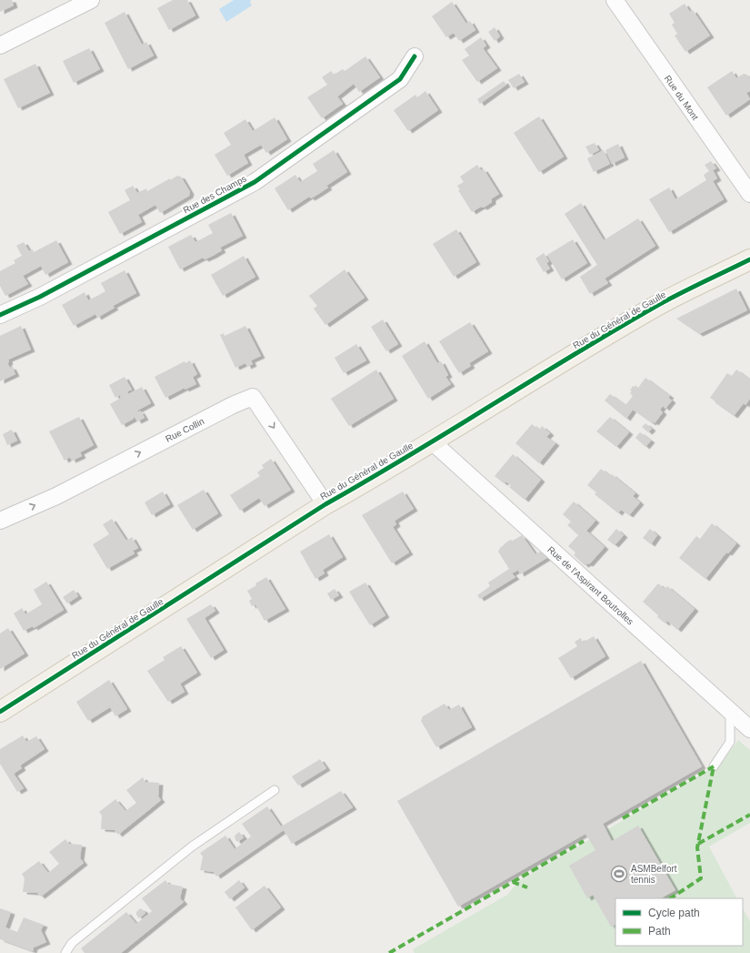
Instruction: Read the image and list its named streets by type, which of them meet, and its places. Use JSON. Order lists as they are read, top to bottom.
{
  "streets": {
    "main road": ["Rue du Général de Gaulle"],
    "street": [
      "Rue du Mont",
      "Rue des Champs",
      "Rue Collin",
      "Rue de l'Aspirant Boutrolles"
    ]
  },
  "crossings": [
    ["Rue du Général de Gaulle", "Rue Collin"],
    ["Rue du Général de Gaulle", "Rue de l'Aspirant Boutrolles"]
  ],
  "places": {
    "sports": ["ASMBelfort tennis"]
  },
  "legend": ["Cycle path", "Path"]
}
